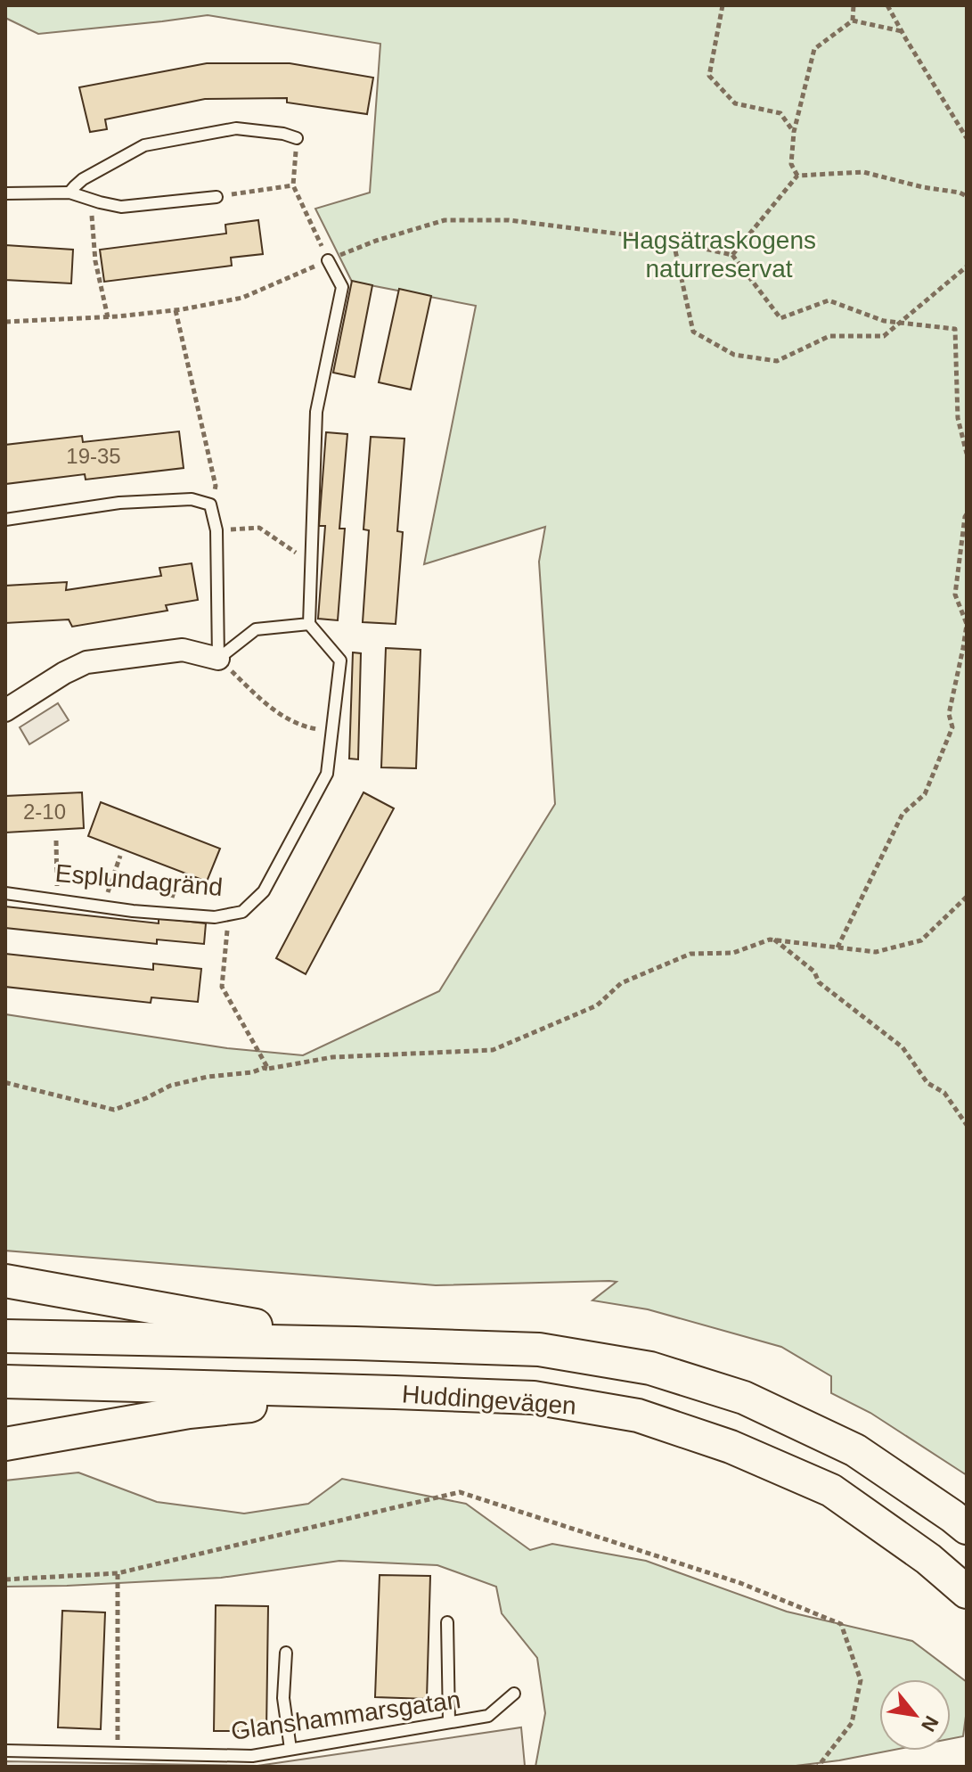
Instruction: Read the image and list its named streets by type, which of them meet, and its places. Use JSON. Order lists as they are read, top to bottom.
{
  "streets": {
    "main road": ["Huddingevägen"],
    "lane": ["Esplundagränd", "Glanshammarsgatan"]
  },
  "parks": ["Hagsätraskogens naturreservat"],
  "house_numbers": ["19-35", "2-10"],
  "north": "bottom right"
}
